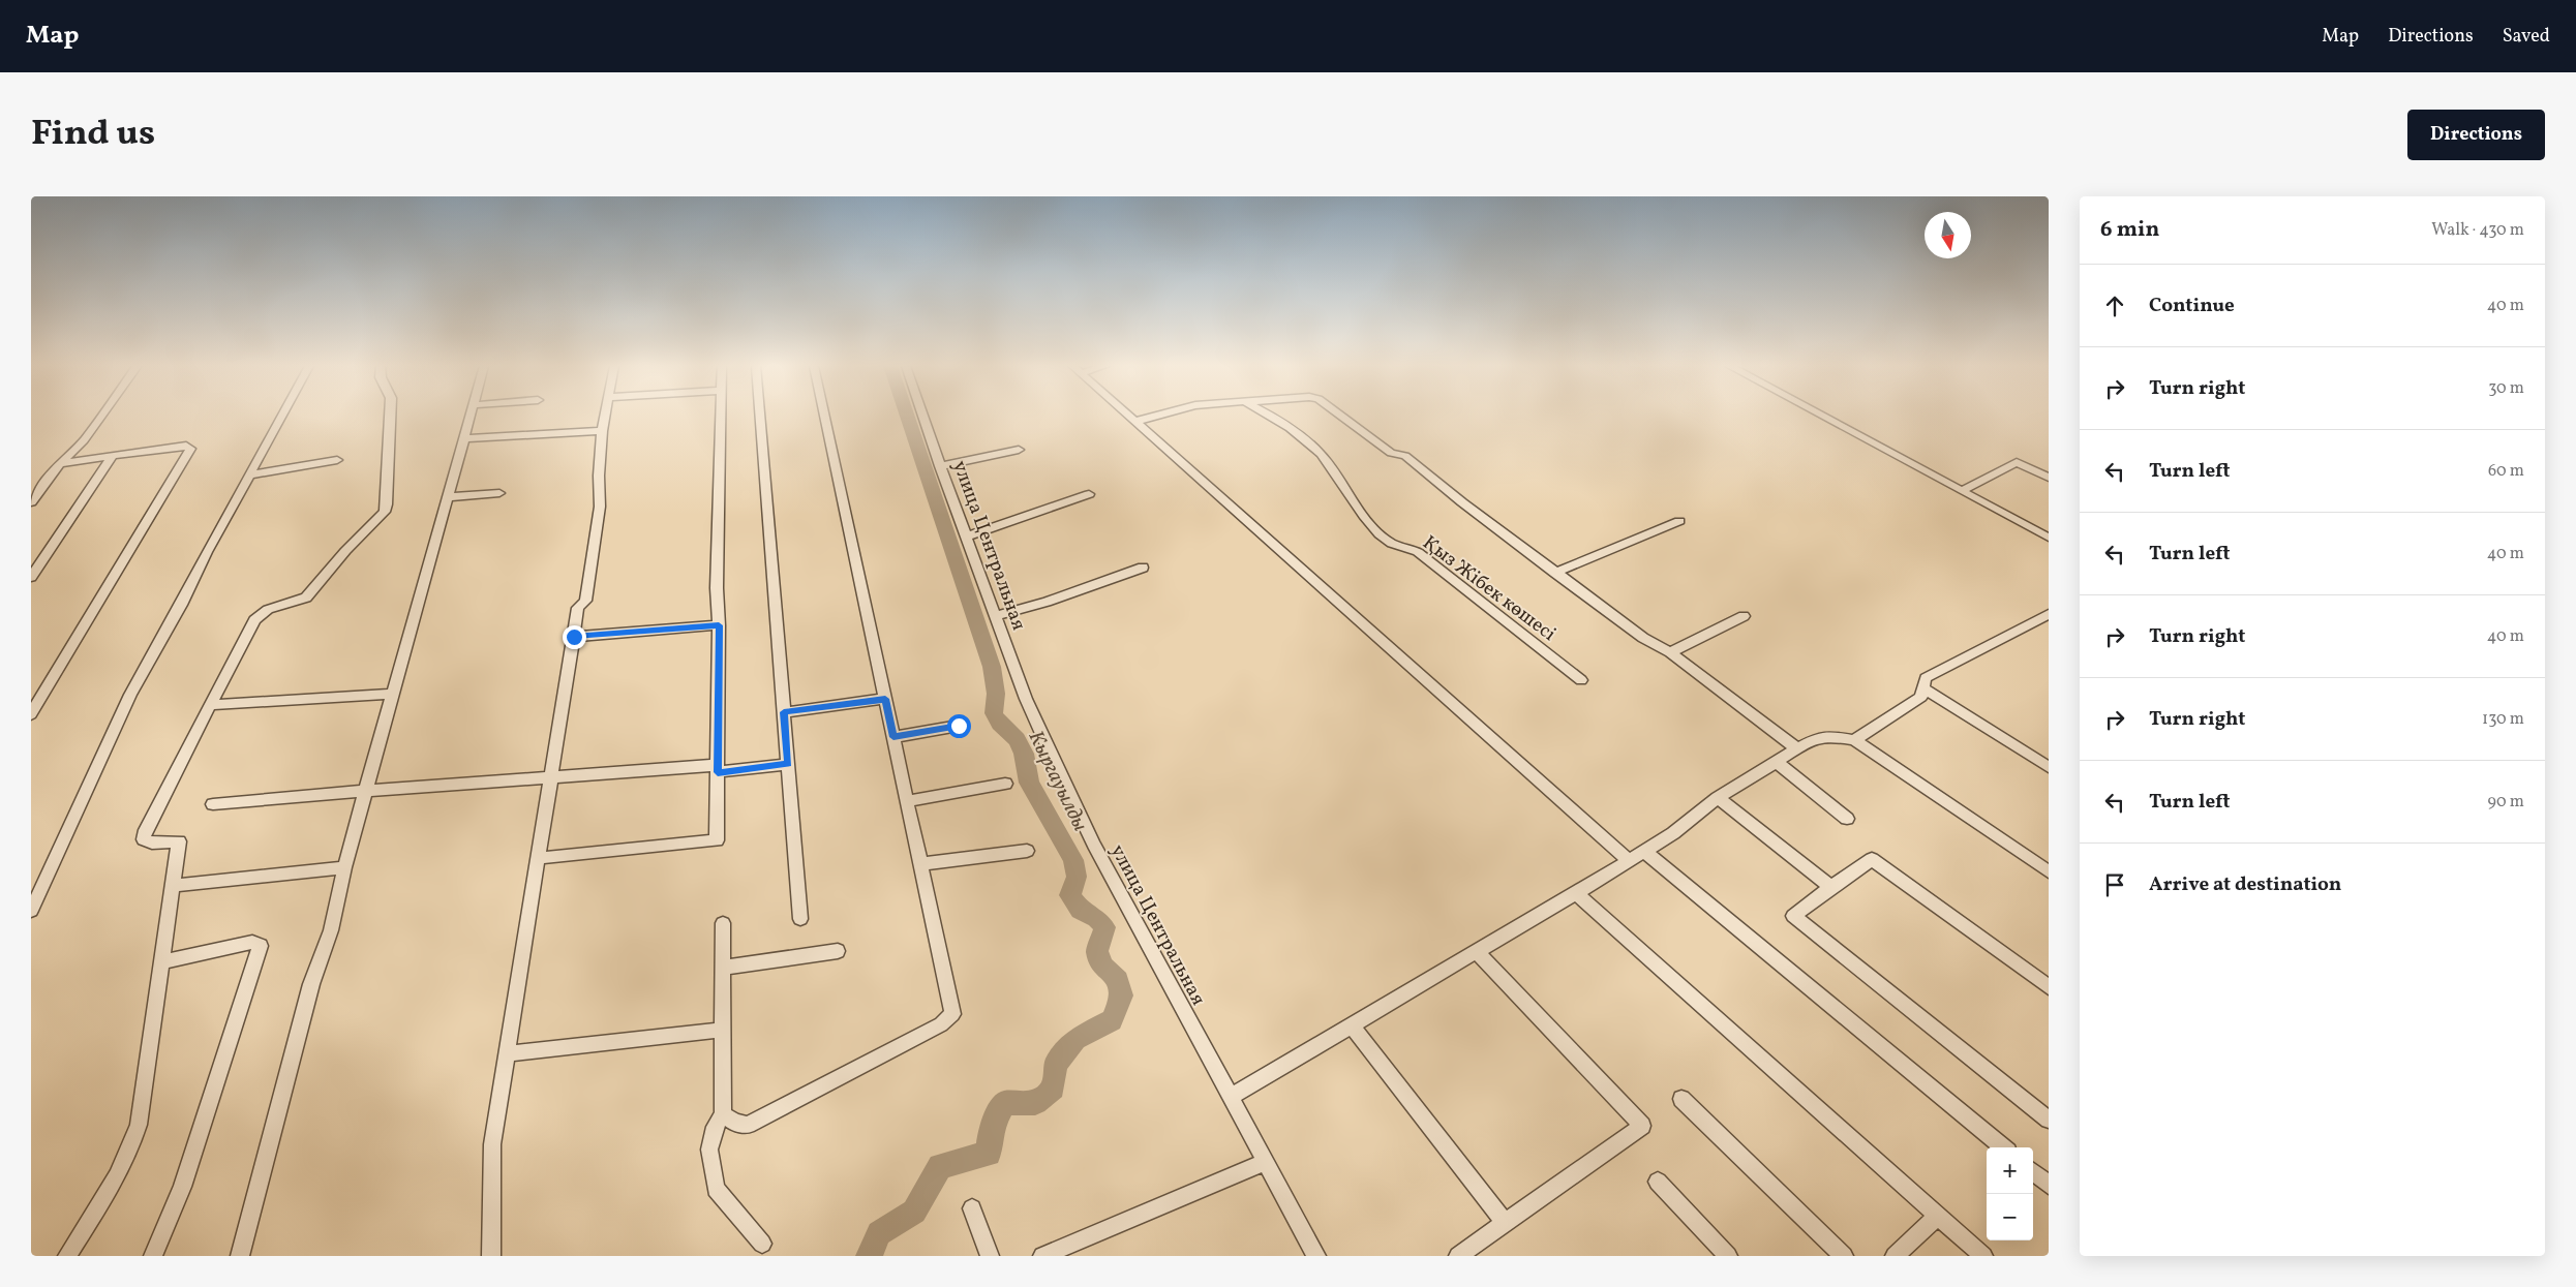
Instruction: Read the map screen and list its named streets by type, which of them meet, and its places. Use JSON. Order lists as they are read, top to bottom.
{
  "streets": {
    "street": ["улица Центральная", "Қыз Жібек көшесі"]
  },
  "water": ["Кыргауылды"],
  "north": "bottom",
  "page": {
    "header": "Map",
    "nav": ["Map", "Directions", "Saved"],
    "title": "Find us",
    "buttons": "Directions",
    "heading": ["6 min", "Walk · 430 m"],
    "list": [
      ["Continue", "40 m"],
      ["Turn right", "30 m"],
      ["Turn left", "60 m"],
      ["Turn left", "40 m"],
      ["Turn right", "40 m"],
      ["Turn right", "130 m"],
      ["Turn left", "90 m"],
      "Arrive at destination"
    ],
    "map_buttons": ["+", "−"]
  }
}
